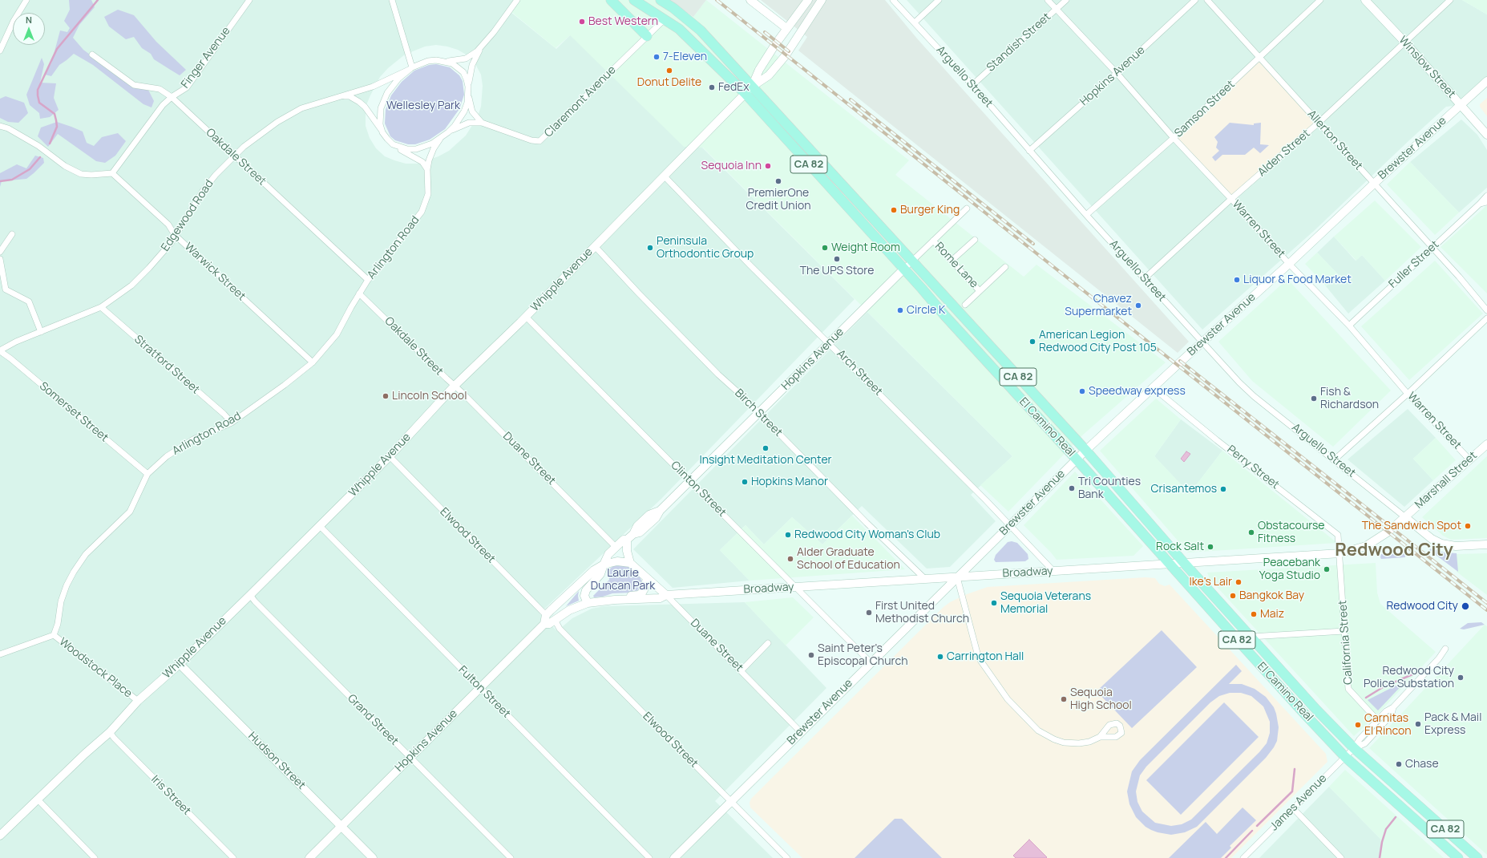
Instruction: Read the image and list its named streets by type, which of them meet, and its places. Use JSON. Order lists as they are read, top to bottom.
{
  "streets": {
    "main road": ["CA 82", "El Camino Real"],
    "street": [
      "Standish Street",
      "Finger Avenue",
      "Winslow Street",
      "Hopkins Avenue",
      "Arguello Street",
      "Claremont Avenue",
      "Samson Street",
      "Allerton Street",
      "Brewster Avenue",
      "Alden Street",
      "Oakdale Street",
      "Edgewood Road",
      "Warren Street",
      "Arlington Road",
      "Fuller Street",
      "Rome Lane",
      "Warwick Street",
      "Whipple Avenue",
      "Stratford Street",
      "Arch Street",
      "Somerset Street",
      "Birch Street",
      "Duane Street",
      "Perry Street",
      "Marshall Street",
      "Clinton Street",
      "Elwood Street",
      "Broadway",
      "California Street",
      "Woodstock Place",
      "Fulton Street",
      "Grand Street",
      "Hudson Street",
      "Iris Street",
      "James Avenue"
    ]
  },
  "crossings": [
    ["Standish Street", "Arguello Street"],
    ["Standish Street", "Warren Street"],
    ["Finger Avenue", "Oakdale Street"],
    ["Finger Avenue", "Warwick Street"],
    ["Winslow Street", "Brewster Avenue"],
    ["Winslow Street", "Alden Street"],
    ["Hopkins Avenue", "Arguello Street"],
    ["Hopkins Avenue", "Warren Street"],
    ["Hopkins Avenue", "Rome Lane"],
    ["Hopkins Avenue", "Arch Street"],
    ["Hopkins Avenue", "Birch Street"],
    ["Hopkins Avenue", "El Camino Real"],
    ["Hopkins Avenue", "Duane Street"],
    ["Hopkins Avenue", "Clinton Street"],
    ["Hopkins Avenue", "Elwood Street"],
    ["Hopkins Avenue", "Broadway"],
    ["Hopkins Avenue", "Fulton Street"],
    ["Hopkins Avenue", "Grand Street"],
    ["Hopkins Avenue", "Hudson Street"],
    ["Arguello Street", "Samson Street"],
    ["Arguello Street", "Brewster Avenue"],
    ["Arguello Street", "Alden Street"],
    ["Arguello Street", "Marshall Street"],
    ["Arguello Street", "Broadway"],
    ["Claremont Avenue", "Edgewood Road"],
    ["Claremont Avenue", "Arlington Road"],
    ["Claremont Avenue", "El Camino Real"],
    ["Samson Street", "Allerton Street"],
    ["Samson Street", "Warren Street"],
    ["Allerton Street", "Brewster Avenue"],
    ["Allerton Street", "Alden Street"],
    ["Allerton Street", "Fuller Street"],
    ["Brewster Avenue", "Warren Street"],
    ["Brewster Avenue", "Arch Street"],
    ["Brewster Avenue", "El Camino Real"],
    ["Brewster Avenue", "Duane Street"],
    ["Brewster Avenue", "Perry Street"],
    ["Brewster Avenue", "Clinton Street"],
    ["Brewster Avenue", "Elwood Street"],
    ["Brewster Avenue", "Broadway"],
    ["Alden Street", "Warren Street"],
    ["Oakdale Street", "Edgewood Road"],
    ["Oakdale Street", "Arlington Road"],
    ["Oakdale Street", "Whipple Avenue"],
    ["Oakdale Street", "Duane Street"],
    ["Edgewood Road", "Arlington Road"],
    ["Edgewood Road", "Warwick Street"],
    ["Edgewood Road", "Stratford Street"],
    ["Edgewood Road", "Somerset Street"],
    ["Warren Street", "Fuller Street"],
    ["Warren Street", "Marshall Street"],
    ["Arlington Road", "Warwick Street"],
    ["Arlington Road", "Stratford Street"],
    ["Arlington Road", "Somerset Street"],
    ["Arlington Road", "Woodstock Place"],
    ["Whipple Avenue", "Arch Street"],
    ["Whipple Avenue", "Birch Street"],
    ["Whipple Avenue", "El Camino Real"],
    ["Whipple Avenue", "Duane Street"],
    ["Whipple Avenue", "Clinton Street"],
    ["Whipple Avenue", "Elwood Street"],
    ["Whipple Avenue", "Woodstock Place"],
    ["Whipple Avenue", "Fulton Street"],
    ["Whipple Avenue", "Grand Street"],
    ["Whipple Avenue", "Hudson Street"],
    ["Whipple Avenue", "Iris Street"],
    ["Arch Street", "Broadway"],
    ["Birch Street", "Broadway"],
    ["El Camino Real", "Broadway"],
    ["El Camino Real", "James Avenue"],
    ["Duane Street", "Broadway"],
    ["Perry Street", "Broadway"],
    ["Perry Street", "California Street"],
    ["Marshall Street", "Broadway"],
    ["Clinton Street", "Broadway"],
    ["Elwood Street", "Broadway"],
    ["Broadway", "California Street"],
    ["California Street", "James Avenue"]
  ],
  "districts": ["Redwood City"],
  "parks": ["Wellesley Park", "Laurie Duncan Park"],
  "places": [
    "Best Western",
    "7-Eleven",
    "Donut Delite",
    "FedEx",
    "Sequoia Inn",
    "PremierOne Credit Union",
    "Burger King",
    "Peninsula Orthodontic Group",
    "Weight Room",
    "The UPS Store",
    "Liquor & Food Market",
    "Chavez Supermarket",
    "Circle K",
    "American Legion Redwood City Post 105",
    "Speedway express",
    "Lincoln School",
    "Fish & Richardson",
    "Insight Meditation Center",
    "Hopkins Manor",
    "Tri Counties Bank",
    "Crisantemos",
    "The Sandwich Spot",
    "Obstacourse Fitness",
    "Redwood City Woman's Club",
    "Rock Salt",
    "Alder Graduate School of Education",
    "Peacebank Yoga Studio",
    "Ike's Lair",
    "Bangkok Bay",
    "Sequoia Veterans Memorial",
    "Redwood City",
    "First United Methodist Church",
    "Maiz",
    "Saint Peter's Episcopal Church",
    "Carrington Hall",
    "Redwood City Police Substation",
    "Sequoia High School",
    "Pack & Mail Express",
    "Carnitas El Rincon",
    "Chase"
  ],
  "north": "top"
}
